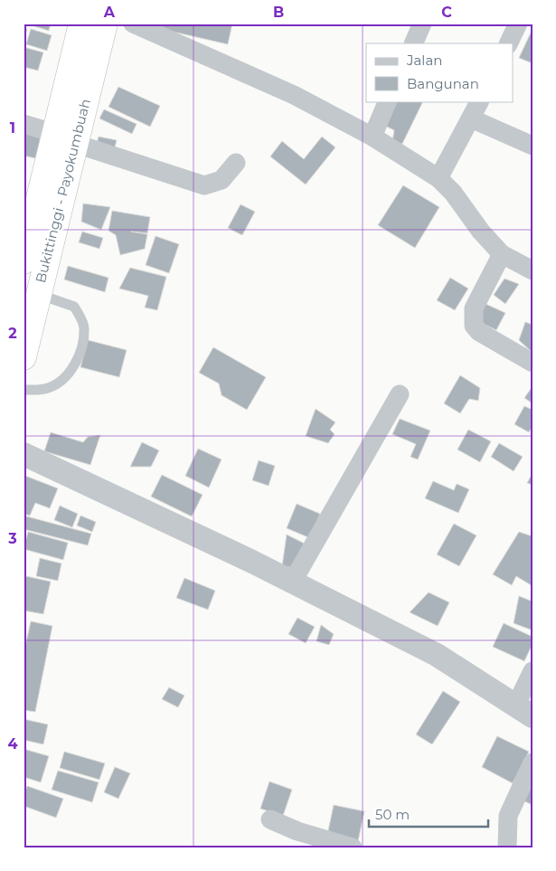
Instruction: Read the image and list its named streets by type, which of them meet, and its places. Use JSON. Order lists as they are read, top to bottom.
{
  "streets": {
    "highway": ["Bukittinggi - Payokumbuah"]
  },
  "legend": ["Jalan", "Bangunan"],
  "scale_bar": "50 m",
  "grid": {
    "columns": ["A", "B", "C"],
    "rows": [
      "1",
      "2",
      "3",
      "4"
    ]
  }
}
